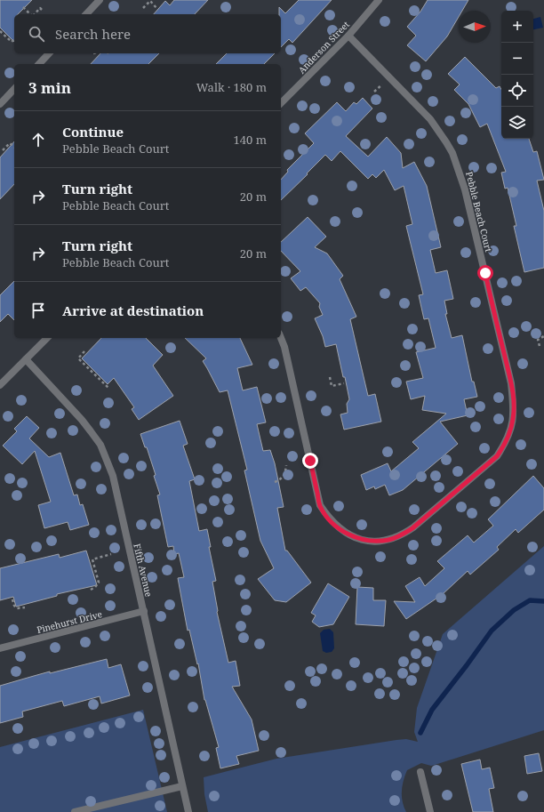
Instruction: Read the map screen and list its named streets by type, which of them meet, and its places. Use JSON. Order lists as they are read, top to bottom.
{
  "streets": {
    "street": [
      "Anderson Street",
      "Pebble Beach Court",
      "Fifth Avenue",
      "Pinehurst Drive"
    ]
  },
  "crossings": [
    ["Anderson Street", "Pebble Beach Court"],
    ["Fifth Avenue", "Pinehurst Drive"]
  ],
  "north": "right",
  "page": {
    "map_buttons": ["+", "−"],
    "search": "Search here",
    "heading": ["3 min", "Walk · 180 m"],
    "list": [
      ["Continue", "Pebble Beach Court", "140 m"],
      ["Turn right", "Pebble Beach Court", "20 m"],
      ["Turn right", "Pebble Beach Court", "20 m"],
      "Arrive at destination"
    ]
  }
}
